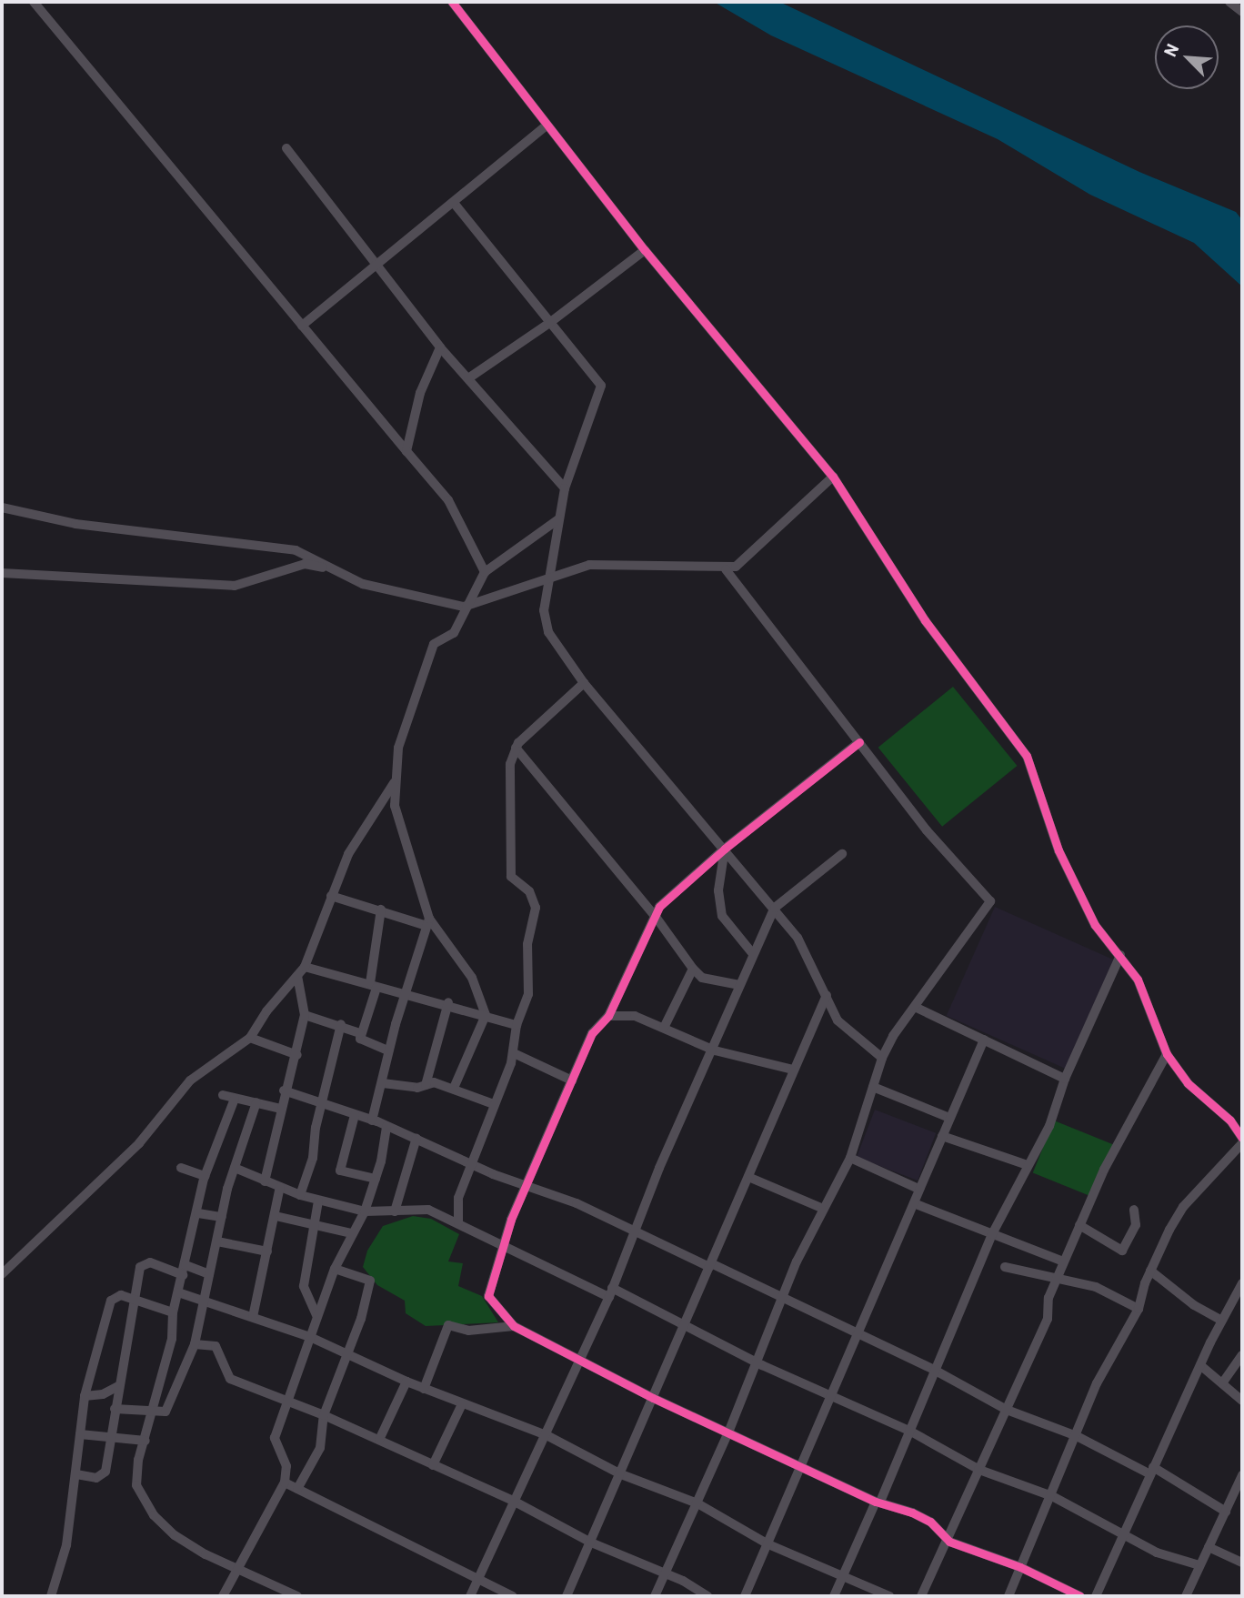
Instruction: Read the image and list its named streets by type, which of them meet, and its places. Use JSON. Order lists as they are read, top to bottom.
{
  "north": "top left"
}
